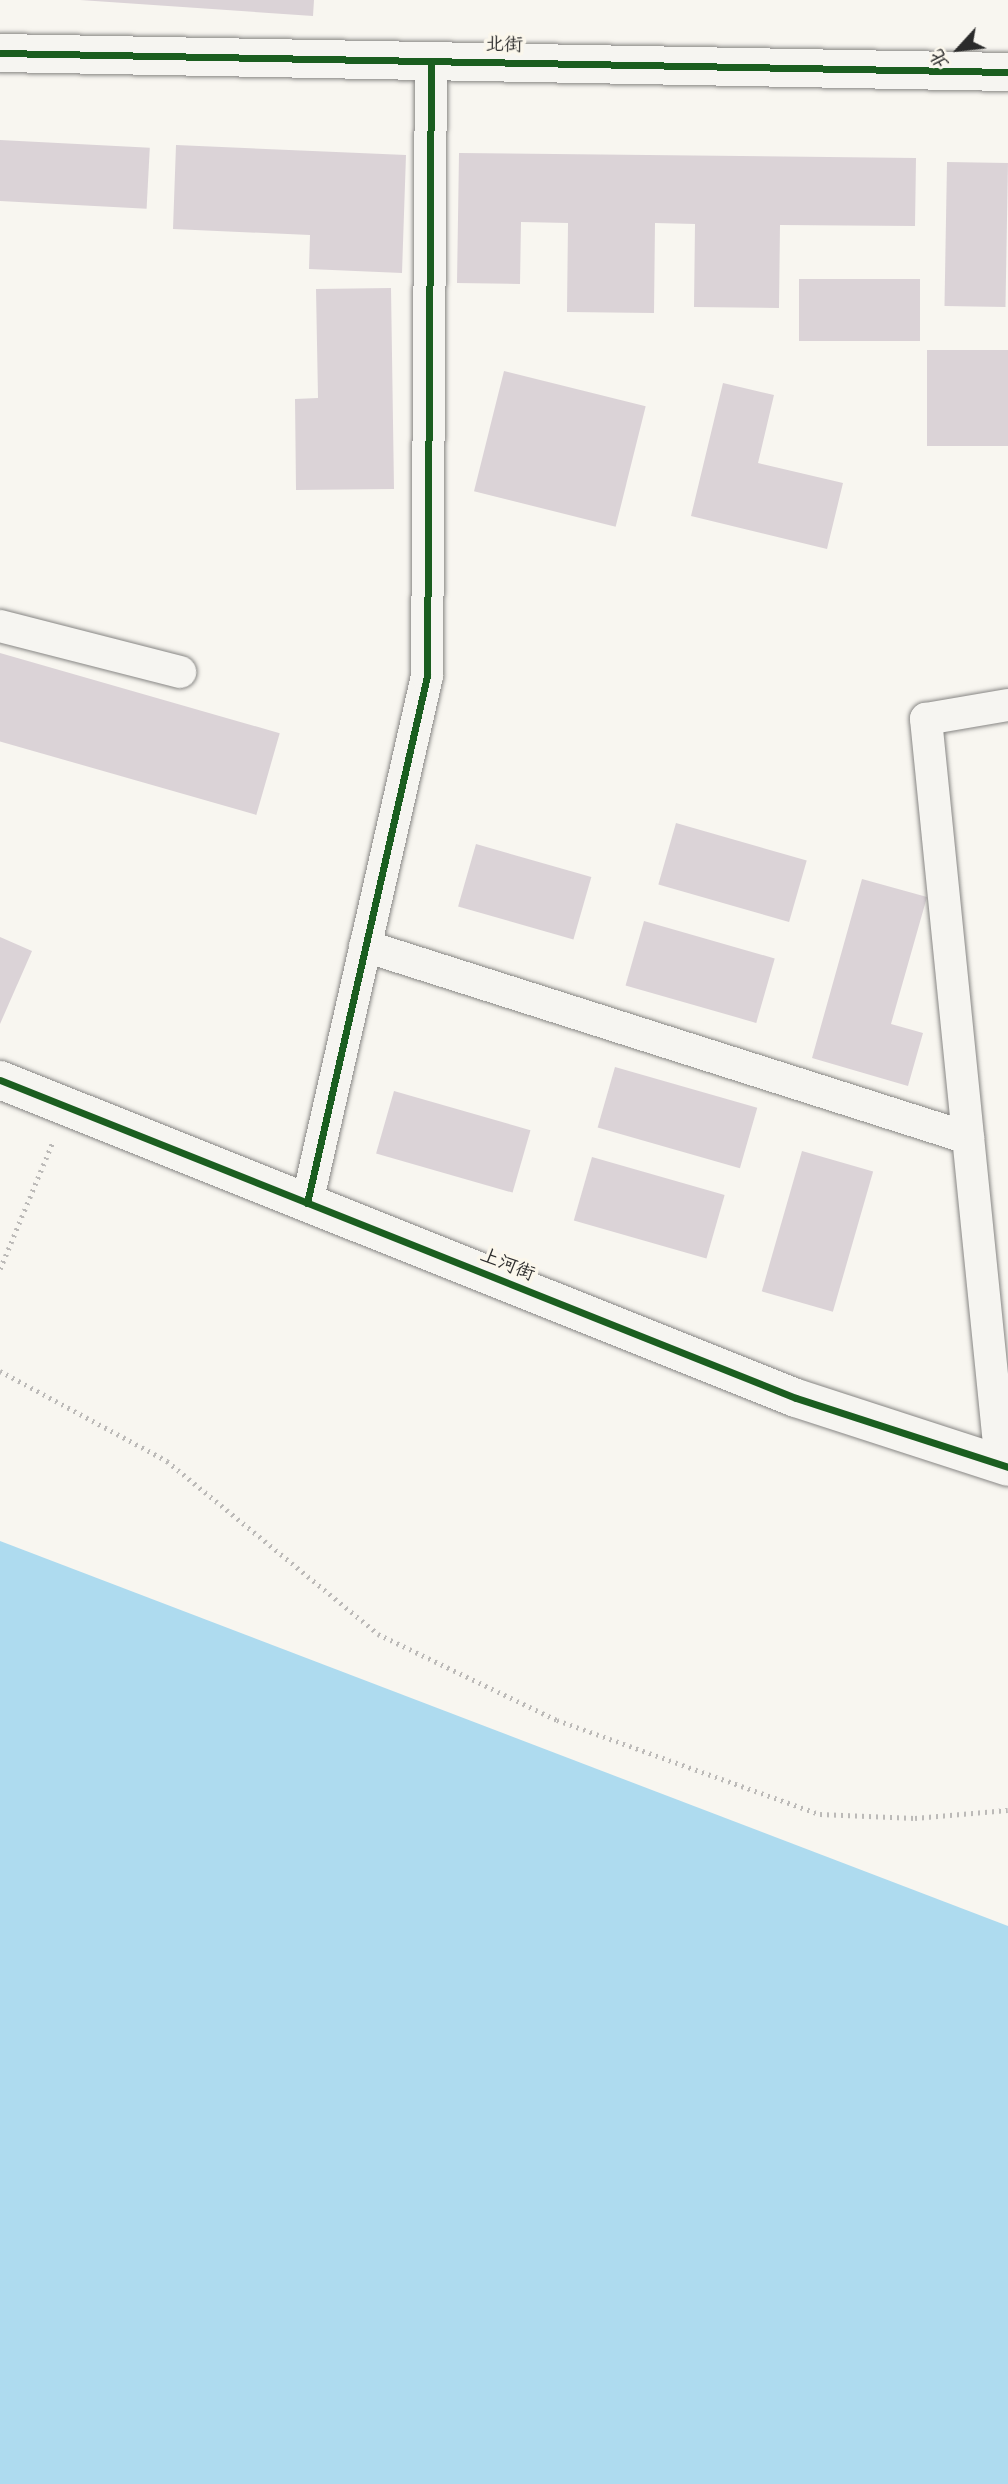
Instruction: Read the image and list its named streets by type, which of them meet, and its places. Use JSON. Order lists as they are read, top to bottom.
{
  "streets": {
    "street": ["北街", "上河街"]
  },
  "north": "bottom left"
}
